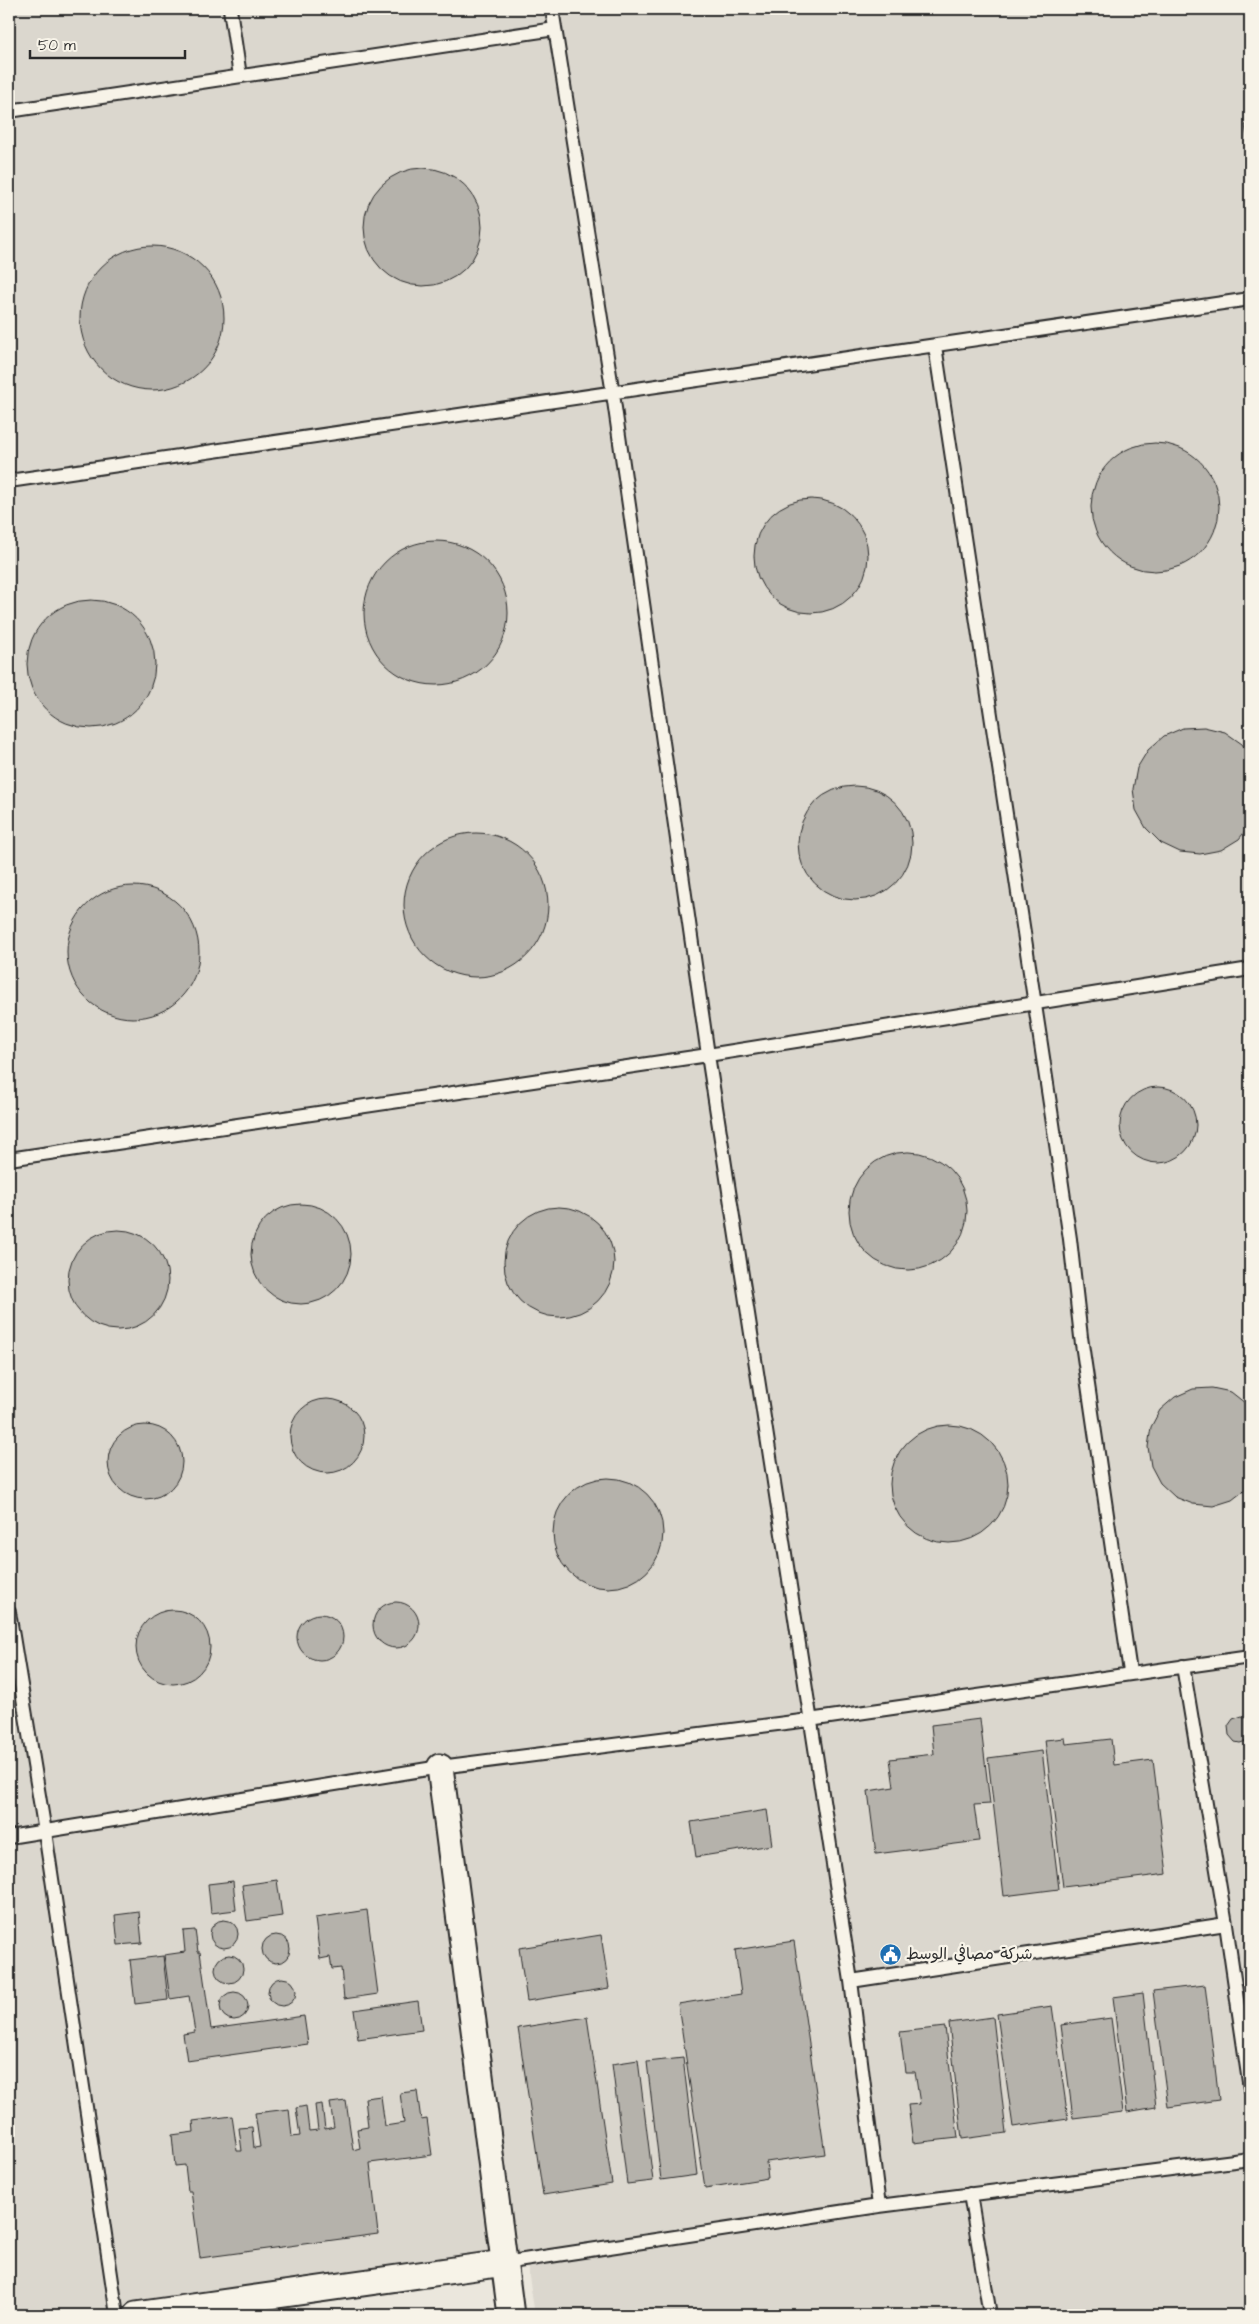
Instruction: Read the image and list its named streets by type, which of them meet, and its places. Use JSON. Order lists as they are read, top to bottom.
{
  "places": {
    "public building": ["شركة مصافي الوسط"]
  },
  "scale_bar": "50 m"
}
